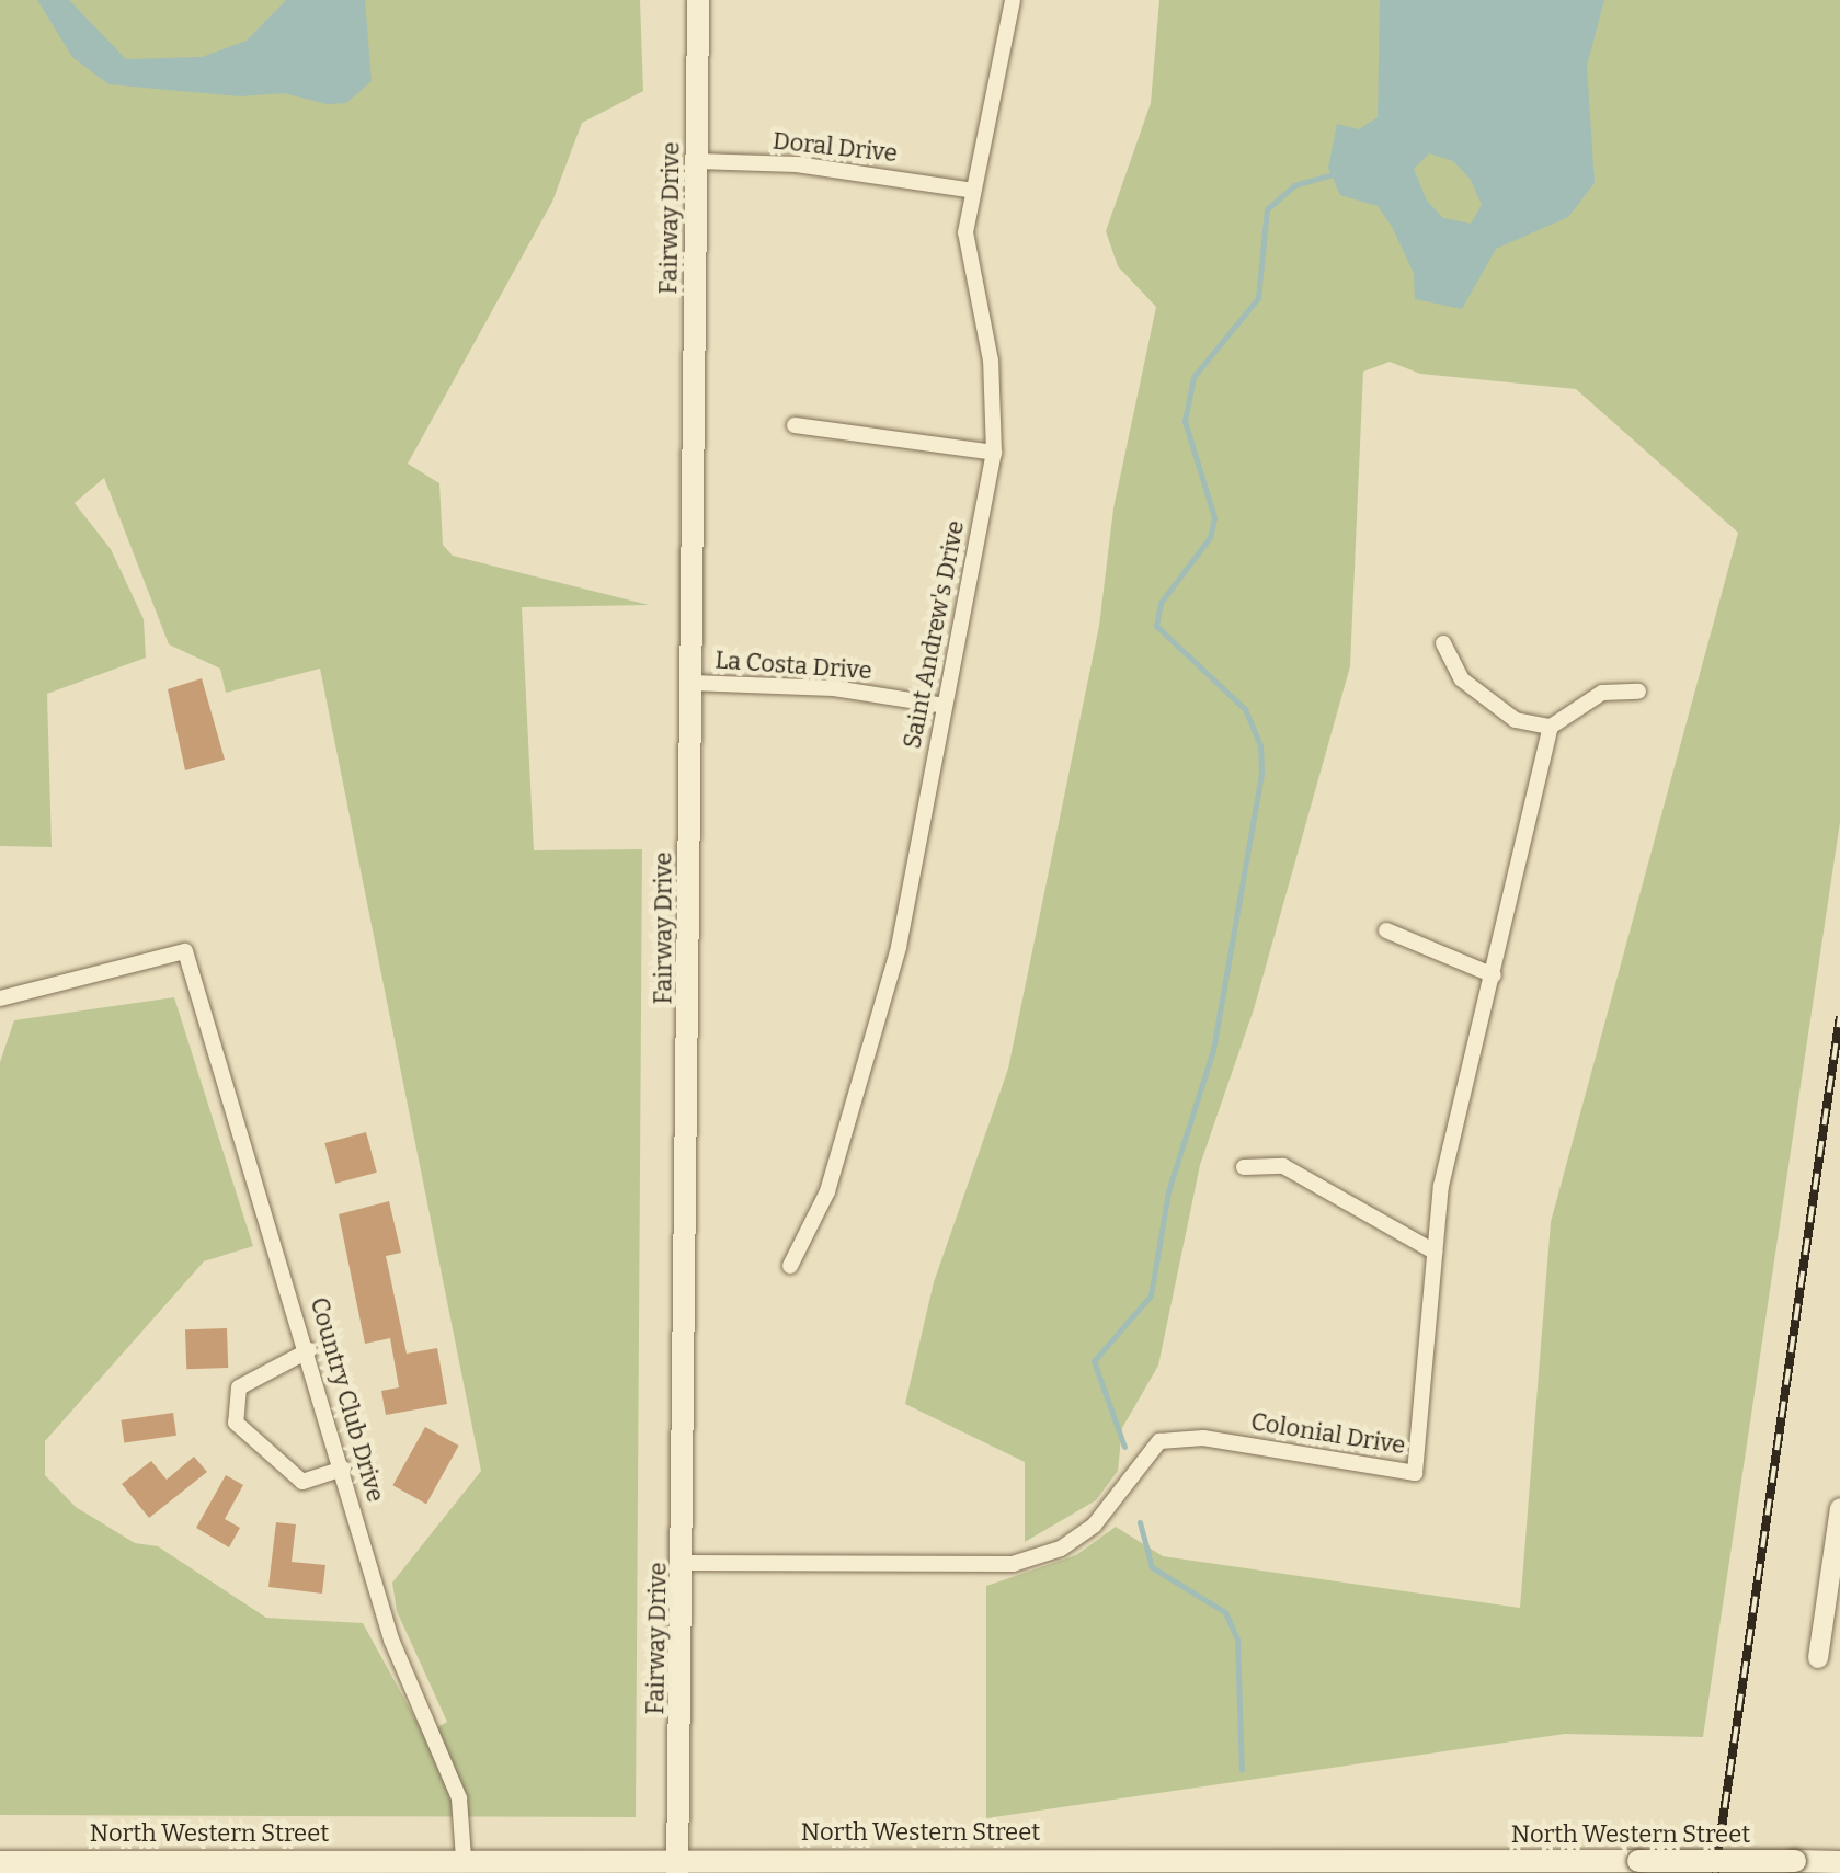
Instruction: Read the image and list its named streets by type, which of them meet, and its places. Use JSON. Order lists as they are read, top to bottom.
{
  "streets": {
    "main road": ["Fairway Drive", "North Western Street"],
    "street": [
      "Doral Drive",
      "Saint Andrew's Drive",
      "La Costa Drive",
      "Country Club Drive",
      "Colonial Drive"
    ]
  },
  "crossings": [
    ["Doral Drive", "Fairway Drive"],
    ["Doral Drive", "Saint Andrew's Drive"],
    ["Fairway Drive", "La Costa Drive"],
    ["Fairway Drive", "Colonial Drive"],
    ["Fairway Drive", "North Western Street"],
    ["Saint Andrew's Drive", "La Costa Drive"],
    ["Country Club Drive", "North Western Street"]
  ]
}
